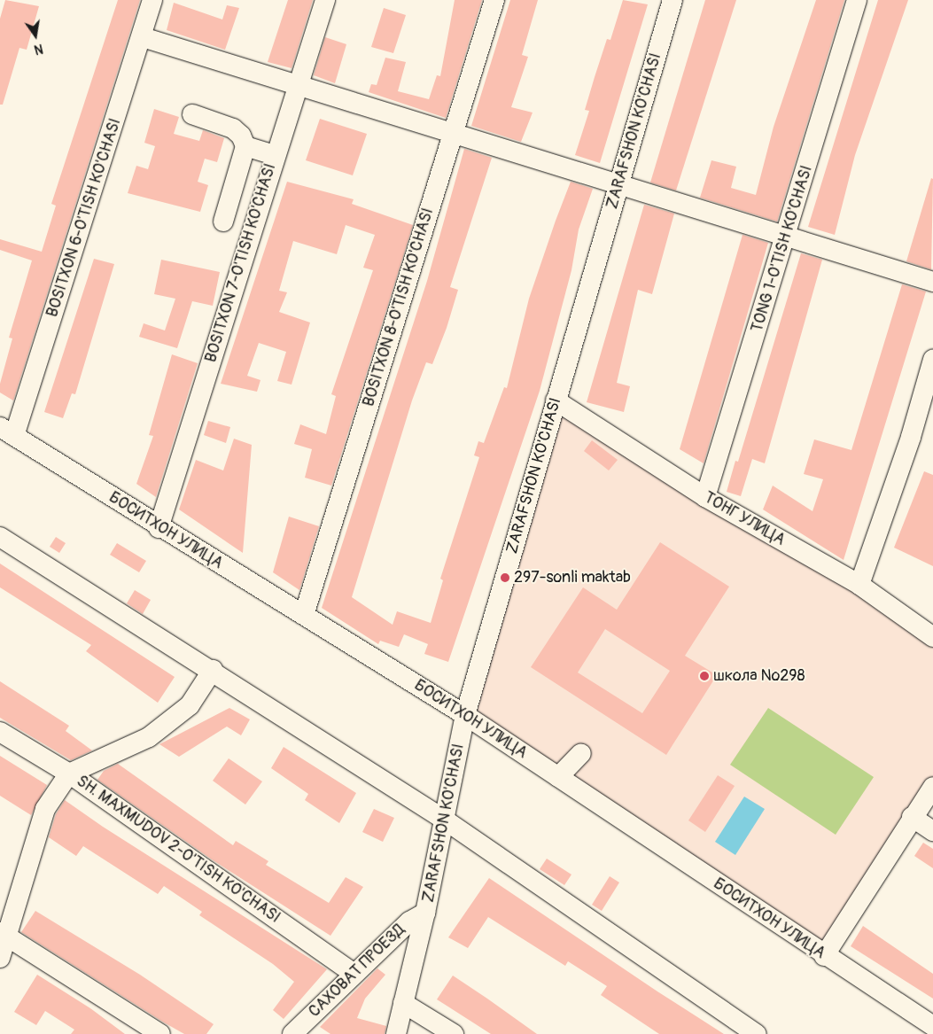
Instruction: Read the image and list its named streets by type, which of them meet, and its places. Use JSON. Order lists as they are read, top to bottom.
{
  "streets": {
    "street": [
      "ZARAFSHON KO'CHASI",
      "BOSITXON 6-O'TISH KO'CHASI",
      "TONG 1-O'TISH KO'CHASI",
      "BOSITXON 7-O'TISH KO'CHASI",
      "BOSITXON 8-O'TISH KO'CHASI",
      "ТОНГ УЛИЦА",
      "БОСИТХОН УЛИЦА",
      "SH. MAXMUDOV 2-O'TISH KO'CHASI",
      "САХОВАТ ПРОЕЗД"
    ]
  },
  "crossings": [
    ["ZARAFSHON KO'CHASI", "ТОНГ УЛИЦА"],
    ["ZARAFSHON KO'CHASI", "БОСИТХОН УЛИЦА"],
    ["ZARAFSHON KO'CHASI", "САХОВАТ ПРОЕЗД"],
    ["BOSITXON 6-O'TISH KO'CHASI", "БОСИТХОН УЛИЦА"],
    ["TONG 1-O'TISH KO'CHASI", "ТОНГ УЛИЦА"],
    ["BOSITXON 7-O'TISH KO'CHASI", "БОСИТХОН УЛИЦА"],
    ["BOSITXON 8-O'TISH KO'CHASI", "БОСИТХОН УЛИЦА"],
    ["SH. MAXMUDOV 2-O'TISH KO'CHASI", "САХОВАТ ПРОЕЗД"]
  ],
  "places": ["297-sonli maktab", "школа №298"],
  "north": "bottom"
}
